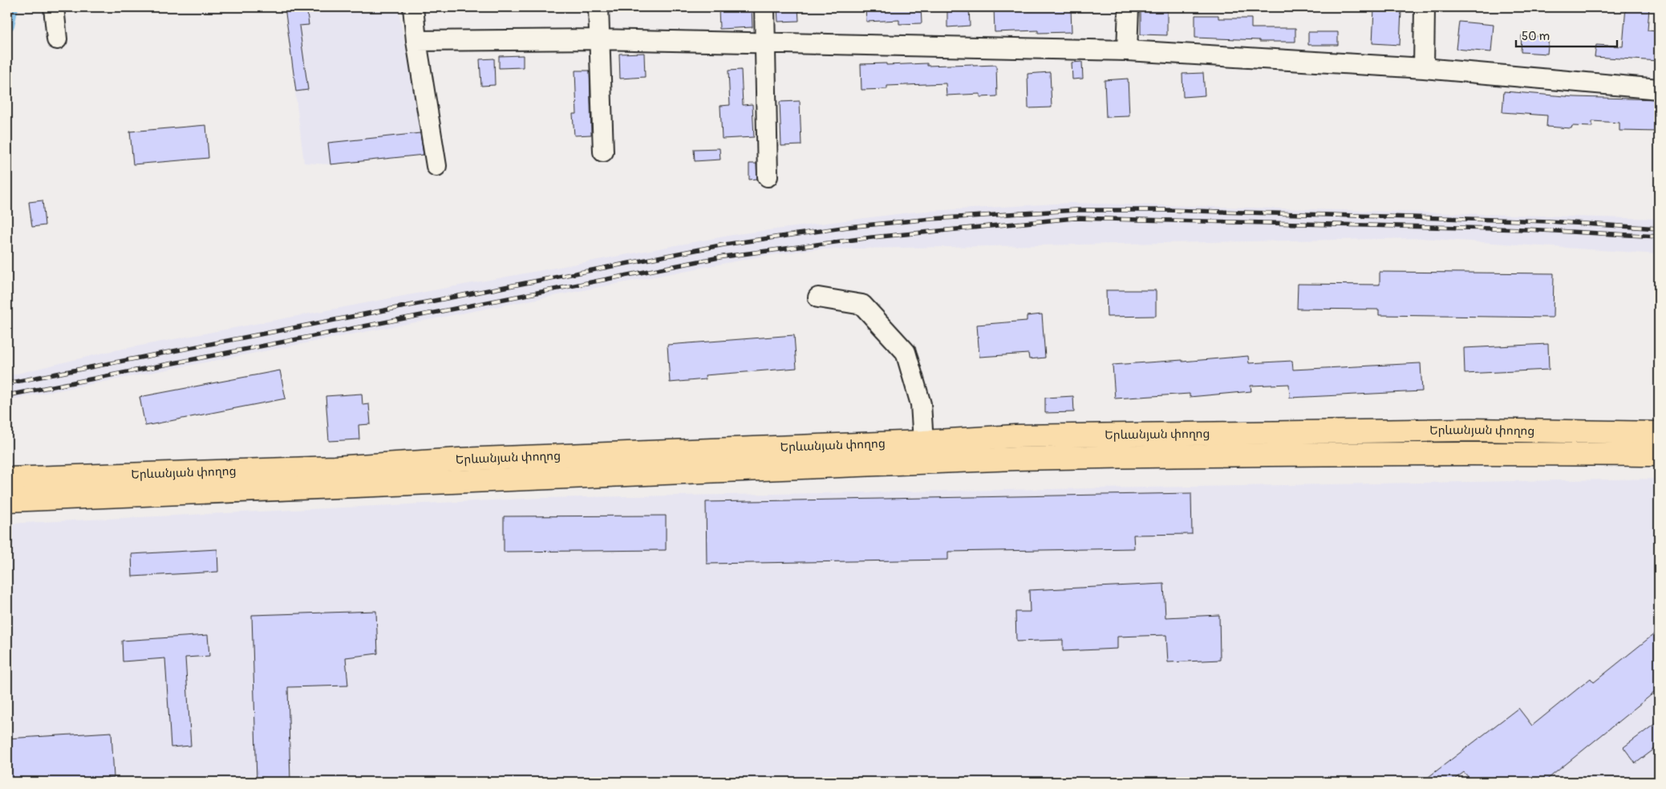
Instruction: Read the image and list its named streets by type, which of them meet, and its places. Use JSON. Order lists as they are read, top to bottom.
{
  "streets": {
    "highway": ["Երևանյան փողոց"]
  },
  "scale_bar": "50 m"
}
